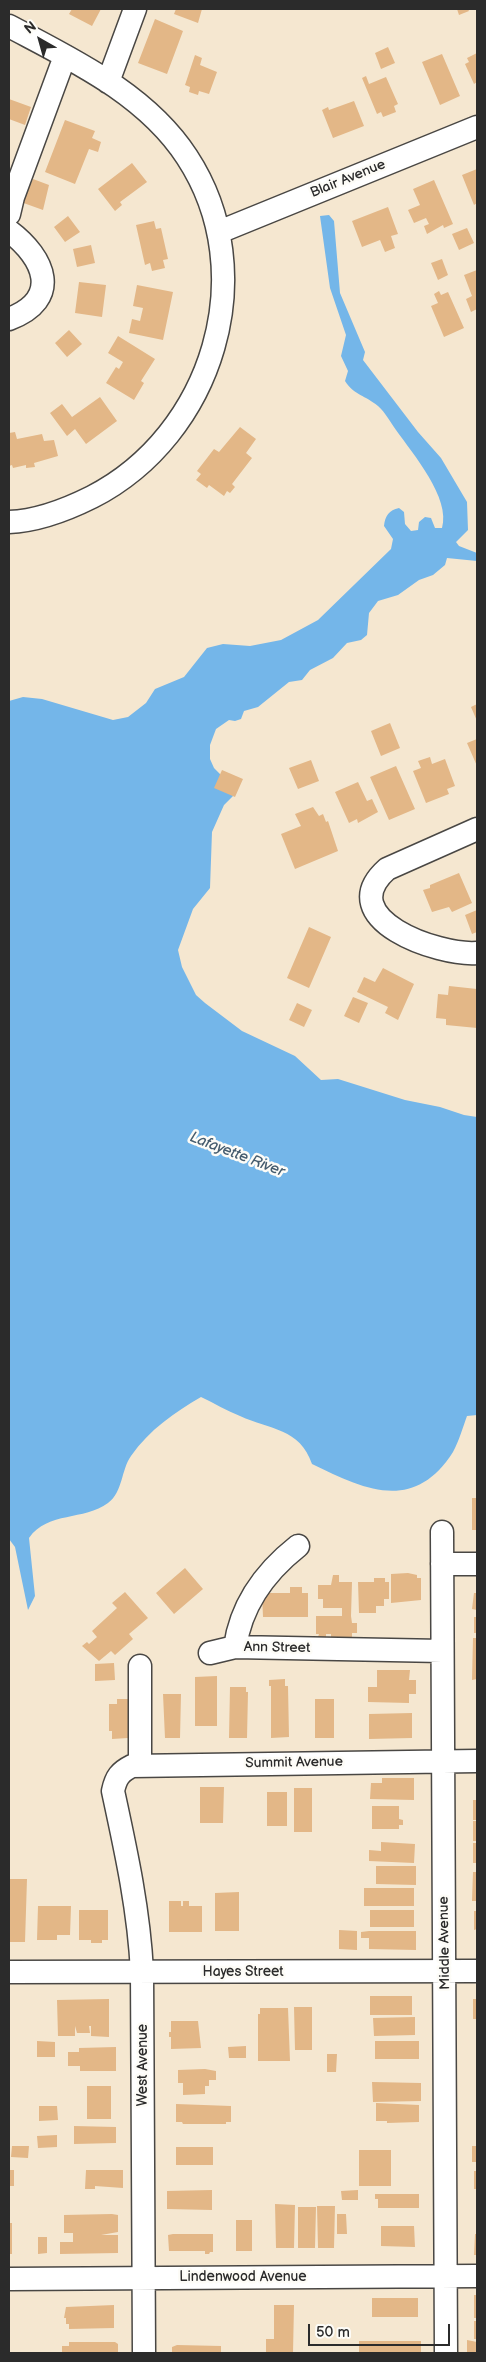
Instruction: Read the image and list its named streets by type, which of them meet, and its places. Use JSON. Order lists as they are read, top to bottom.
{
  "streets": {
    "street": [
      "Blair Avenue",
      "Ann Street",
      "Summit Avenue",
      "Middle Avenue",
      "Hayes Street",
      "West Avenue",
      "Lindenwood Avenue"
    ]
  },
  "crossings": [
    ["Ann Street", "Middle Avenue"],
    ["Summit Avenue", "Middle Avenue"],
    ["Summit Avenue", "West Avenue"],
    ["Middle Avenue", "Hayes Street"],
    ["Middle Avenue", "Lindenwood Avenue"],
    ["Hayes Street", "West Avenue"],
    ["West Avenue", "Lindenwood Avenue"]
  ],
  "water": ["Lafayette River"],
  "scale_bar": "50 m",
  "north": "top left"
}
